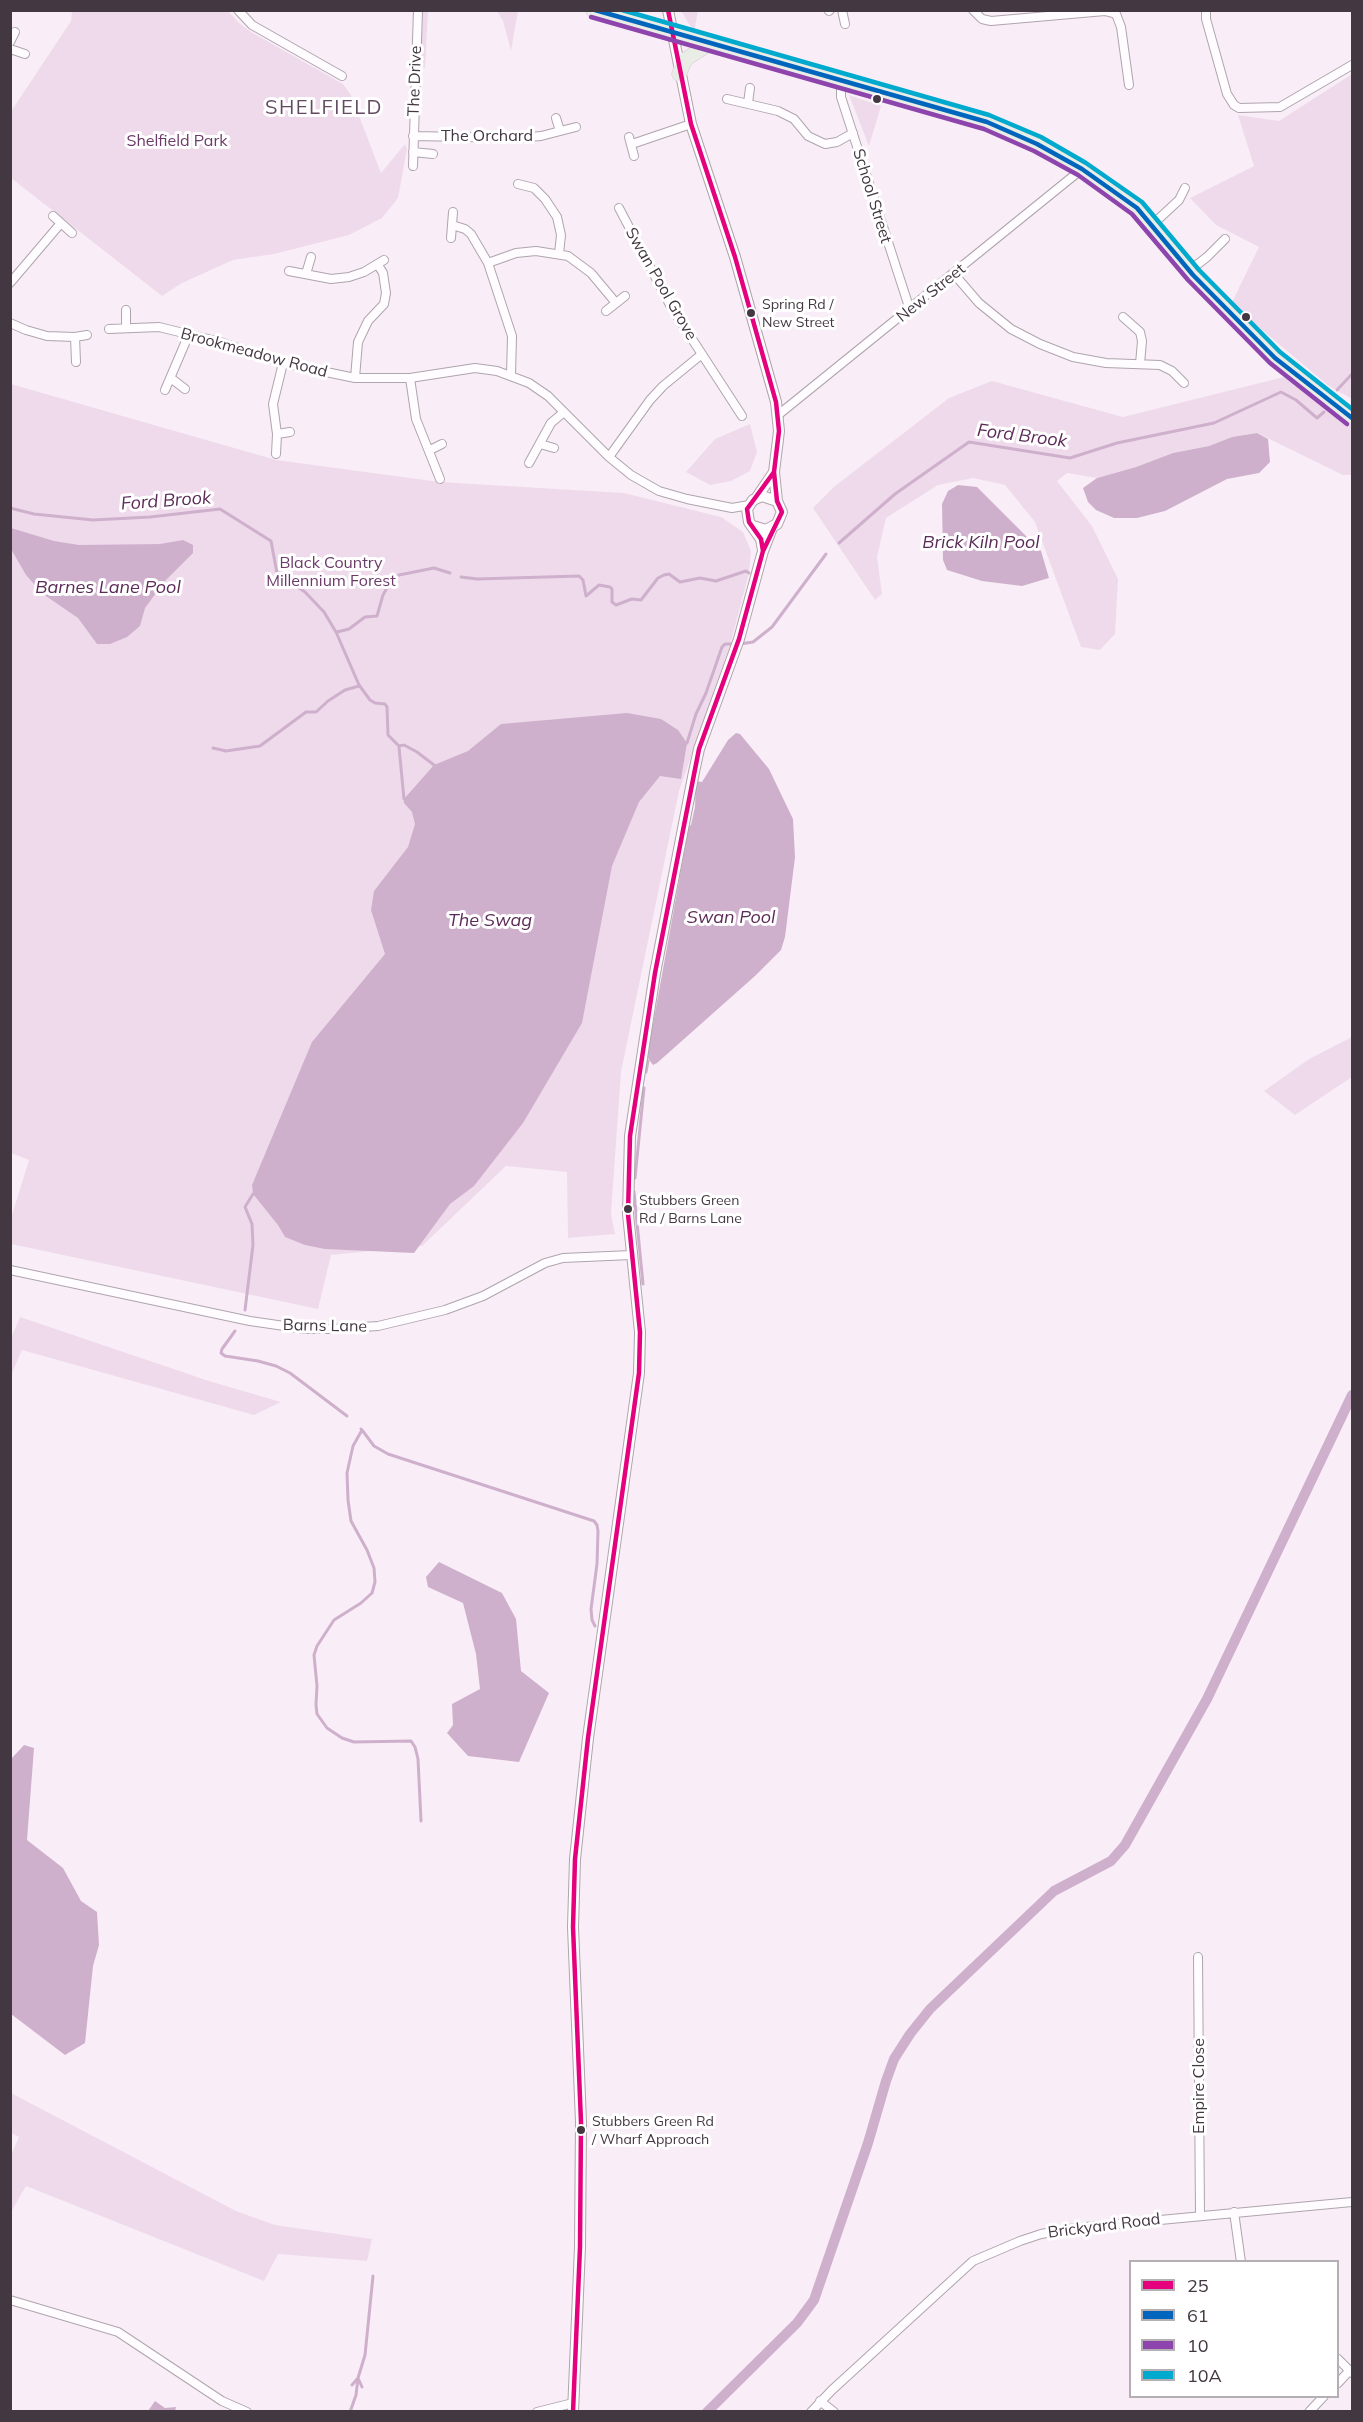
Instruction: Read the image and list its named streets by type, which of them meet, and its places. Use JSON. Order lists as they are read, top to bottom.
{
  "streets": {
    "street": [
      "The Drive",
      "The Orchard",
      "School Street",
      "Swan Pool Grove",
      "New Street",
      "Brookmeadow Road",
      "Barns Lane",
      "Empire Close",
      "Brickyard Road"
    ]
  },
  "crossings": [
    ["The Drive", "The Orchard"],
    ["School Street", "New Street"],
    ["Swan Pool Grove", "Brookmeadow Road"],
    ["Empire Close", "Brickyard Road"]
  ],
  "districts": ["SHELFIELD"],
  "water": [
    "Ford Brook",
    "Brick Kiln Pool",
    "Barnes Lane Pool",
    "Swan Pool",
    "The Swag"
  ],
  "parks": ["Shelfield Park", "Black Country Millennium Forest"],
  "places": ["Spring Rd / New Street", "Stubbers Green Rd / Barns Lane", "Stubbers Green Rd / Wharf Approach"],
  "lines": [
    "transit line 25",
    "transit line 61",
    "transit line 10A",
    "transit line 10"
  ],
  "legend": [
    "25",
    "61",
    "10",
    "10A"
  ]
}
